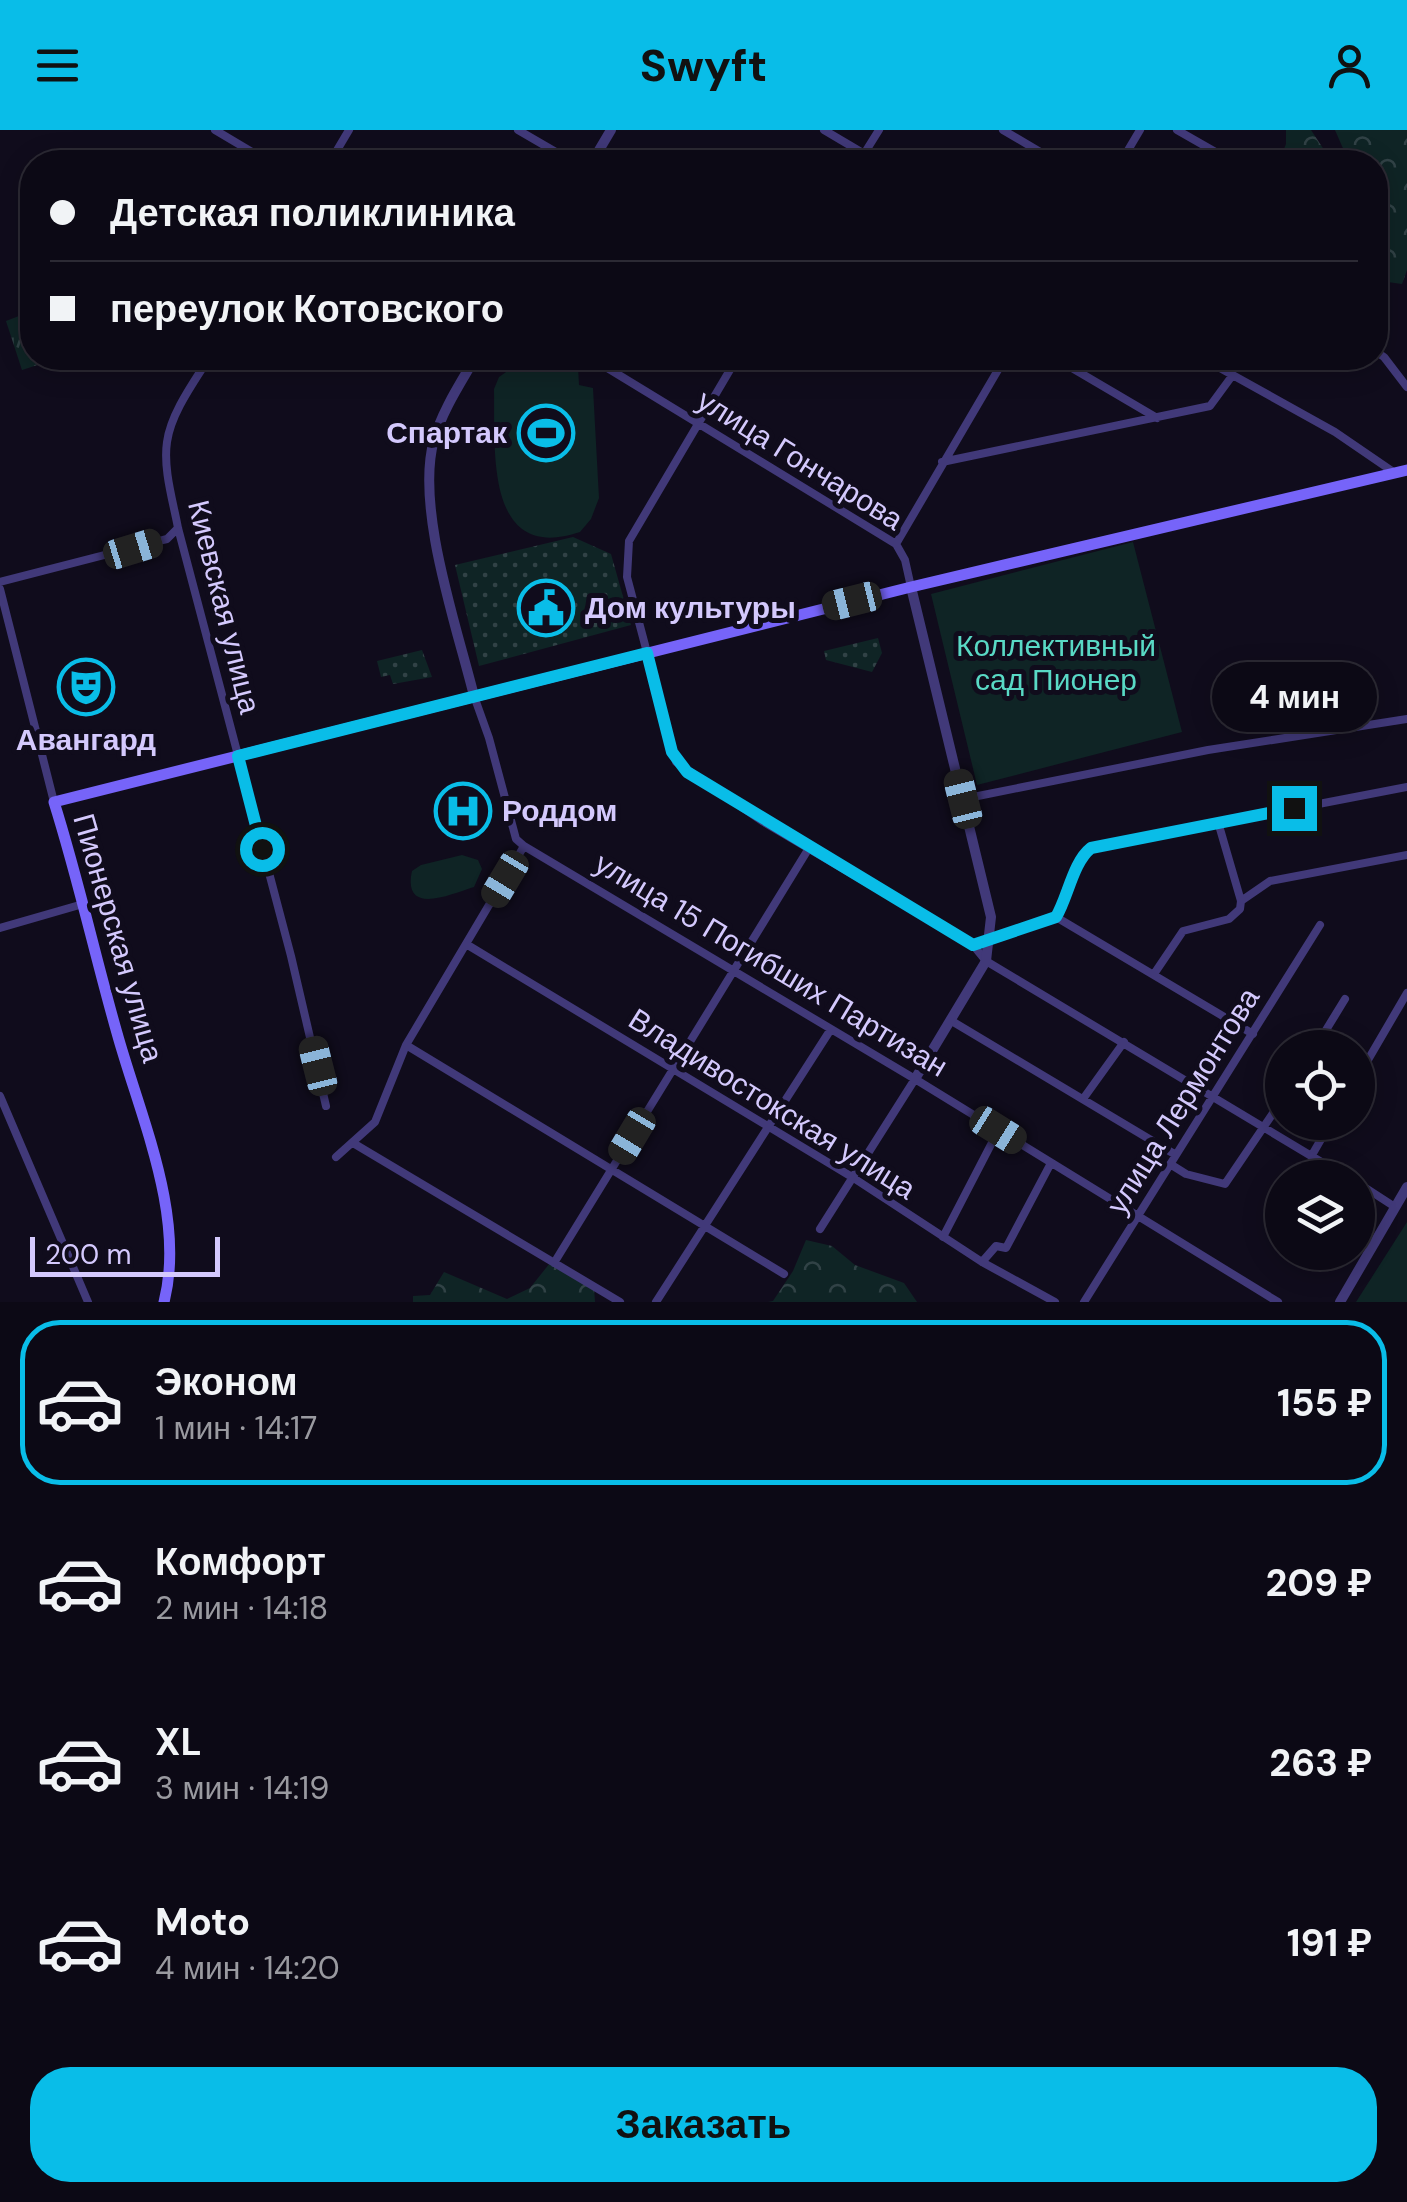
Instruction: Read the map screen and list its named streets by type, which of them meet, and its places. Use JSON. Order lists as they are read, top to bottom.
{
  "streets": {
    "main road": ["Пионерская улица"],
    "street": [
      "улица Гончарова",
      "Киевская улица",
      "улица 15 Погибших Партизан",
      "улица Лермонтова",
      "Владивостокская улица"
    ]
  },
  "crossings": [
    ["улица 15 Погибших Партизан", "улица Лермонтова"]
  ],
  "parks": ["Коллективный сад Пионер"],
  "places": {
    "sports": ["Спартак"],
    "public building": ["Дом культуры"],
    "theatre": ["Авангард"],
    "hospital": ["Роддом"]
  },
  "scale_bar": "200 m",
  "page": {
    "header": "Swyft",
    "banner": ["Детская поликлиника", "переулок Котовского"],
    "bubble": "4 мин",
    "scale": "200 m",
    "list": [
      {
        "name": "Эконом",
        "note": "1 мин · 14:17",
        "value": "155 ₽"
      },
      {
        "name": "Комфорт",
        "note": "2 мин · 14:18",
        "value": "209 ₽"
      },
      {
        "name": "XL",
        "note": "3 мин · 14:19",
        "value": "263 ₽"
      },
      {
        "name": "Moto",
        "note": "4 мин · 14:20",
        "value": "191 ₽"
      }
    ],
    "buttons": "Заказать"
  }
}
